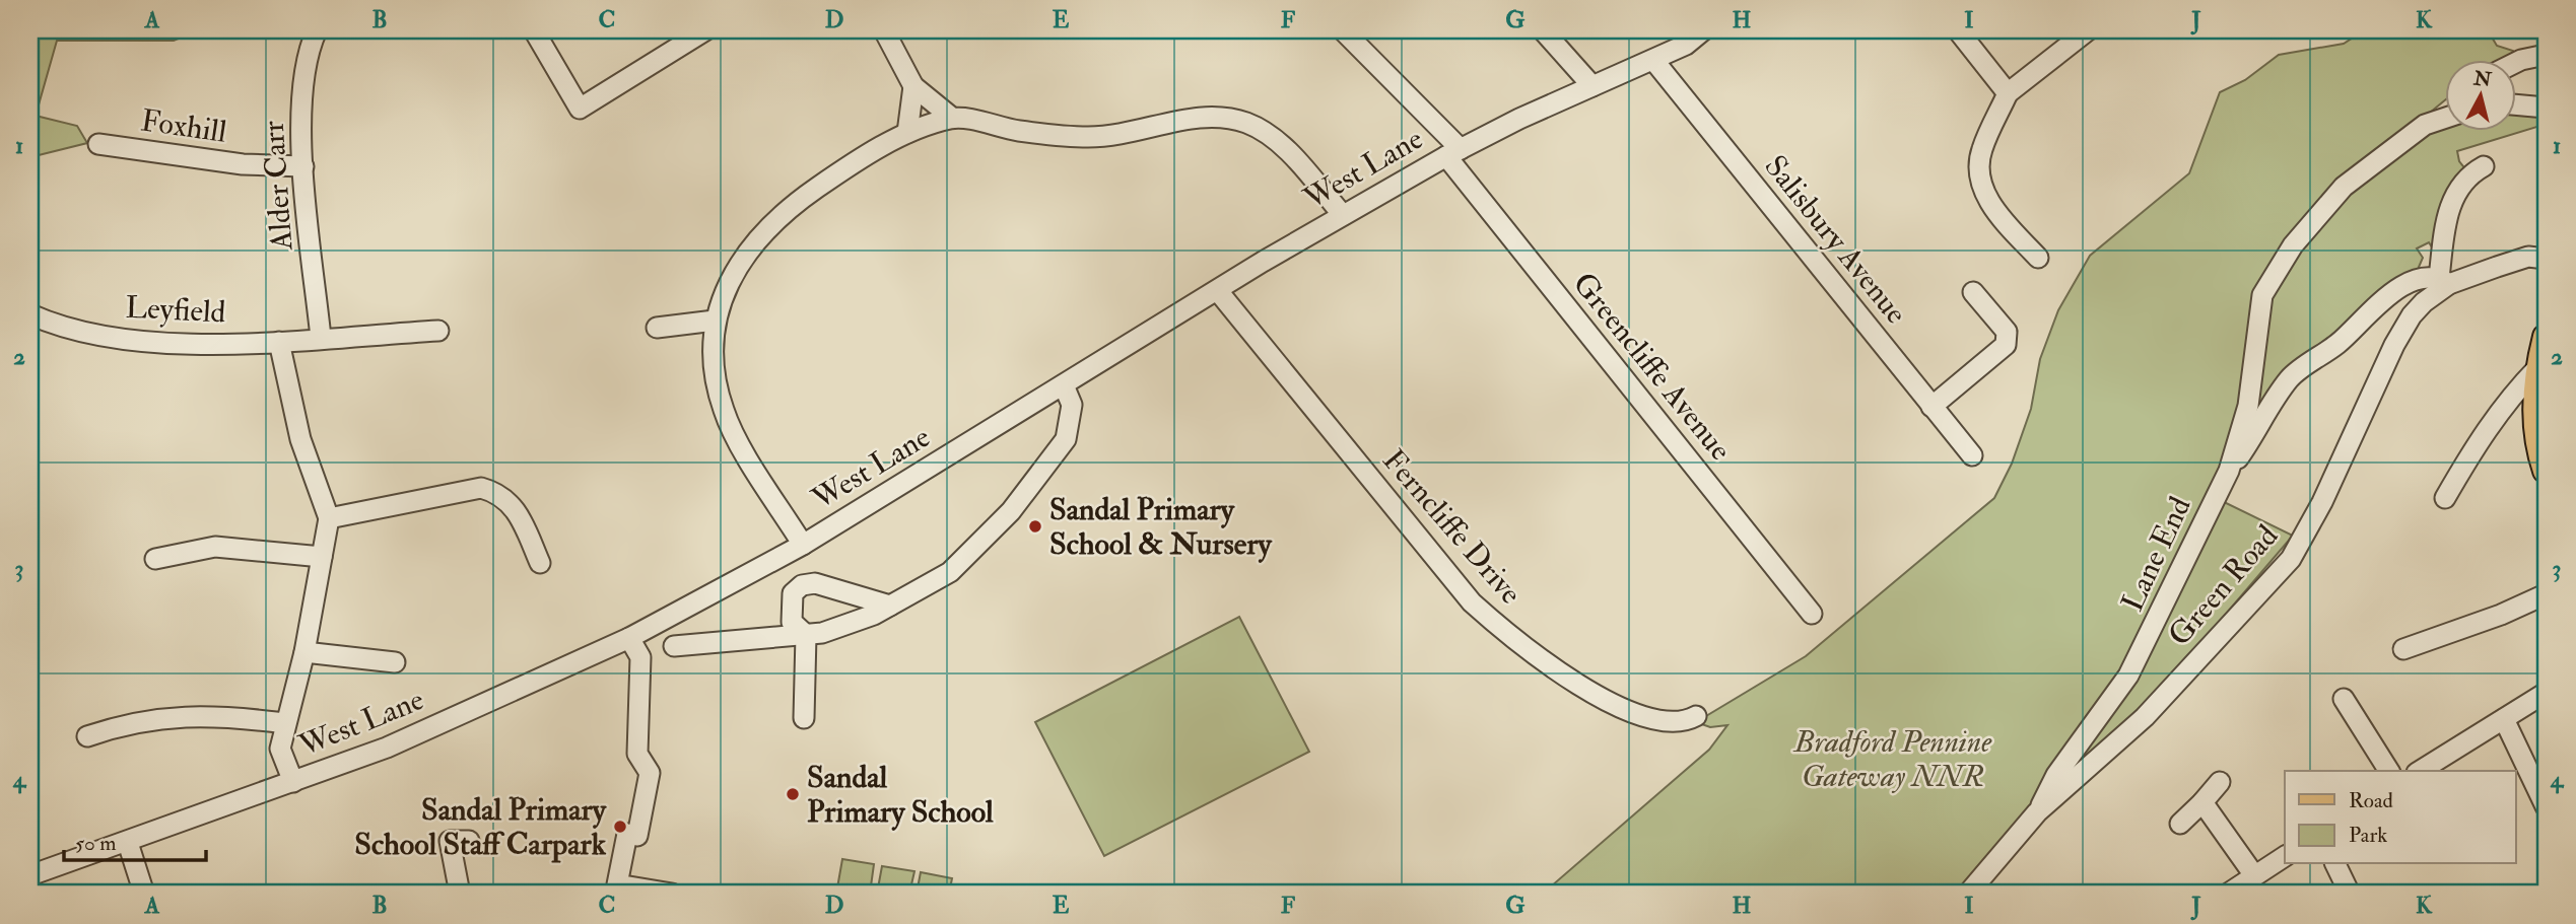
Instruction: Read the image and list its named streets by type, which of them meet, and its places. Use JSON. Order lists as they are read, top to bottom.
{
  "streets": {
    "street": [
      "Foxhill",
      "West Lane",
      "Alder Carr",
      "Salisbury Avenue",
      "Leyfield",
      "Greencliffe Avenue",
      "Ferncliffe Drive",
      "Lane End",
      "Green Road"
    ]
  },
  "crossings": [
    ["Foxhill", "Alder Carr"],
    ["West Lane", "Salisbury Avenue"],
    ["West Lane", "Greencliffe Avenue"],
    ["West Lane", "Ferncliffe Drive"],
    ["Alder Carr", "Leyfield"],
    ["Lane End", "Green Road"]
  ],
  "parks": ["Bradford Pennine Gateway NNR"],
  "places": ["Sandal Primary School & Nursery", "Sandal Primary School", "Sandal Primary School Staff Carpark"],
  "legend": ["Road", "Park"],
  "scale_bar": "50 m",
  "north": "top",
  "grid": {
    "columns": [
      "A",
      "B",
      "C",
      "D",
      "E",
      "F",
      "G",
      "H",
      "I",
      "J",
      "K"
    ],
    "rows": [
      "1",
      "2",
      "3",
      "4"
    ]
  }
}
